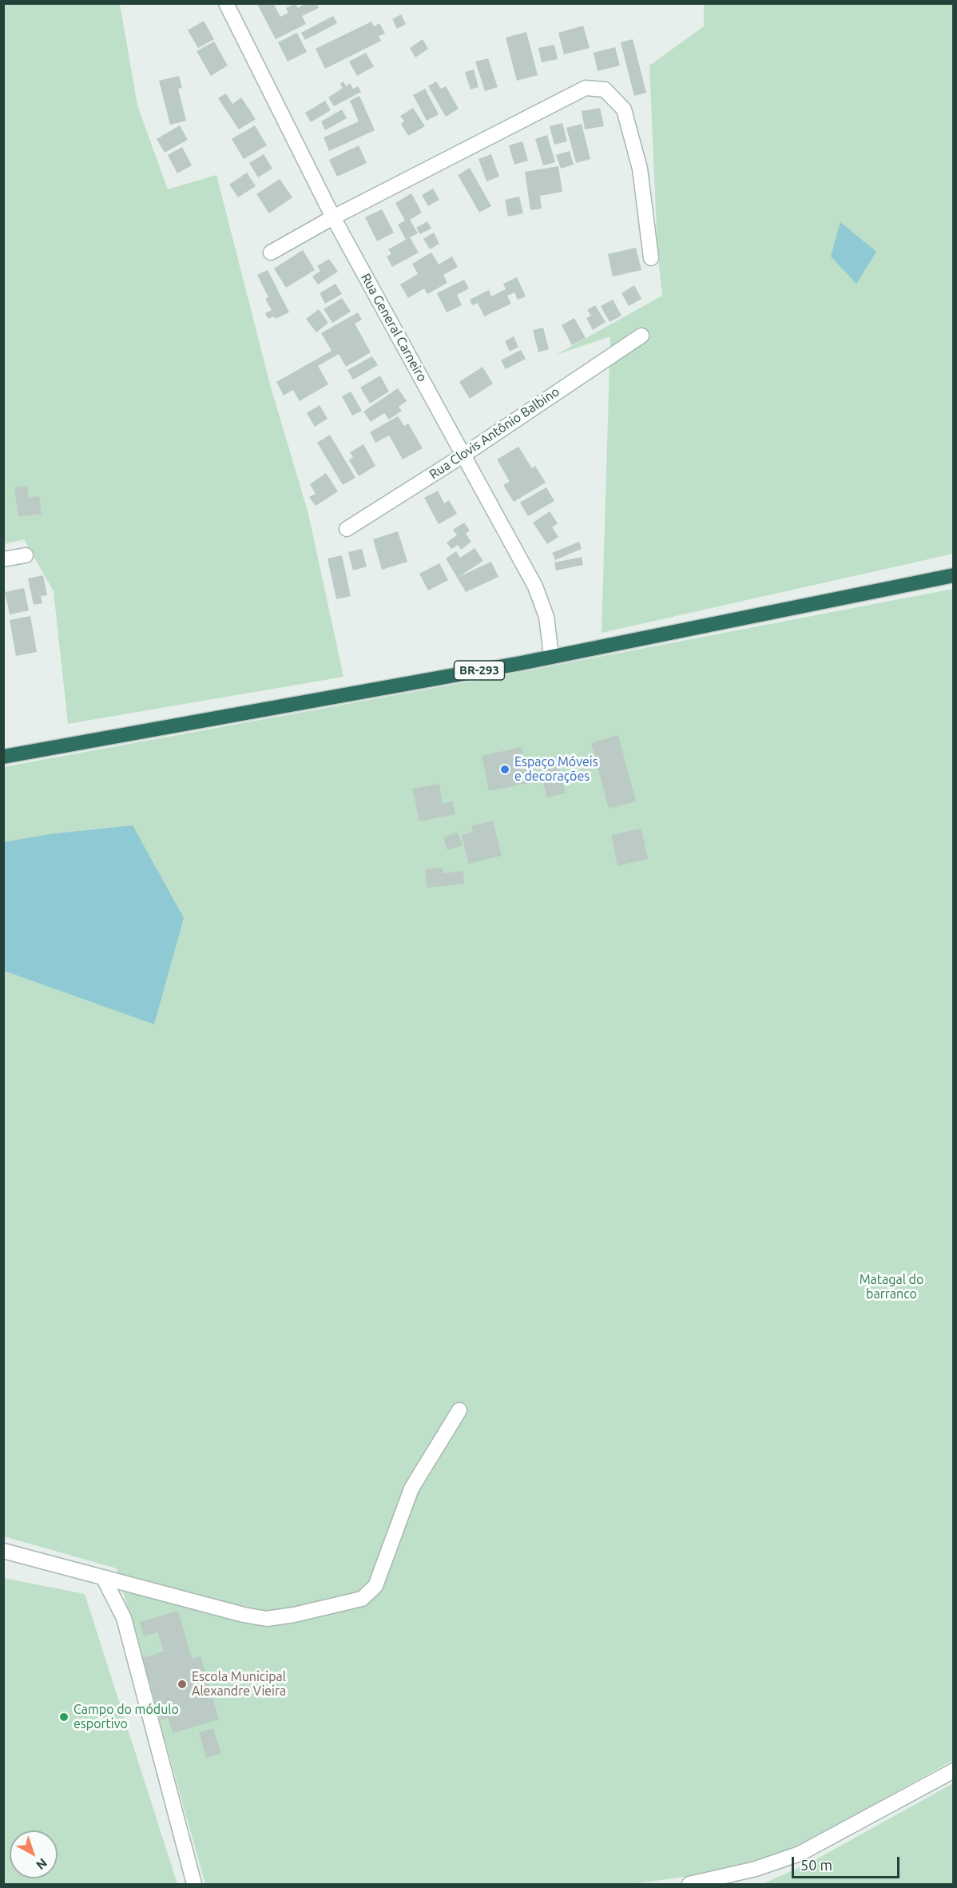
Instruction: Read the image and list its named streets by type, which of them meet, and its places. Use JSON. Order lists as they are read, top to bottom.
{
  "streets": {
    "highway": ["BR-293"],
    "street": ["Rua General Carneiro", "Rua Clovis Antônio Balbino"]
  },
  "crossings": [
    ["Rua General Carneiro", "Rua Clovis Antônio Balbino"],
    ["Rua General Carneiro", "BR-293"]
  ],
  "parks": ["Matagal do barranco"],
  "places": ["Espaço Móveis e decorações", "Escola Municipal Alexandre Vieira", "Campo do módulo esportivo"],
  "scale_bar": "50 m",
  "north": "bottom right"
}
